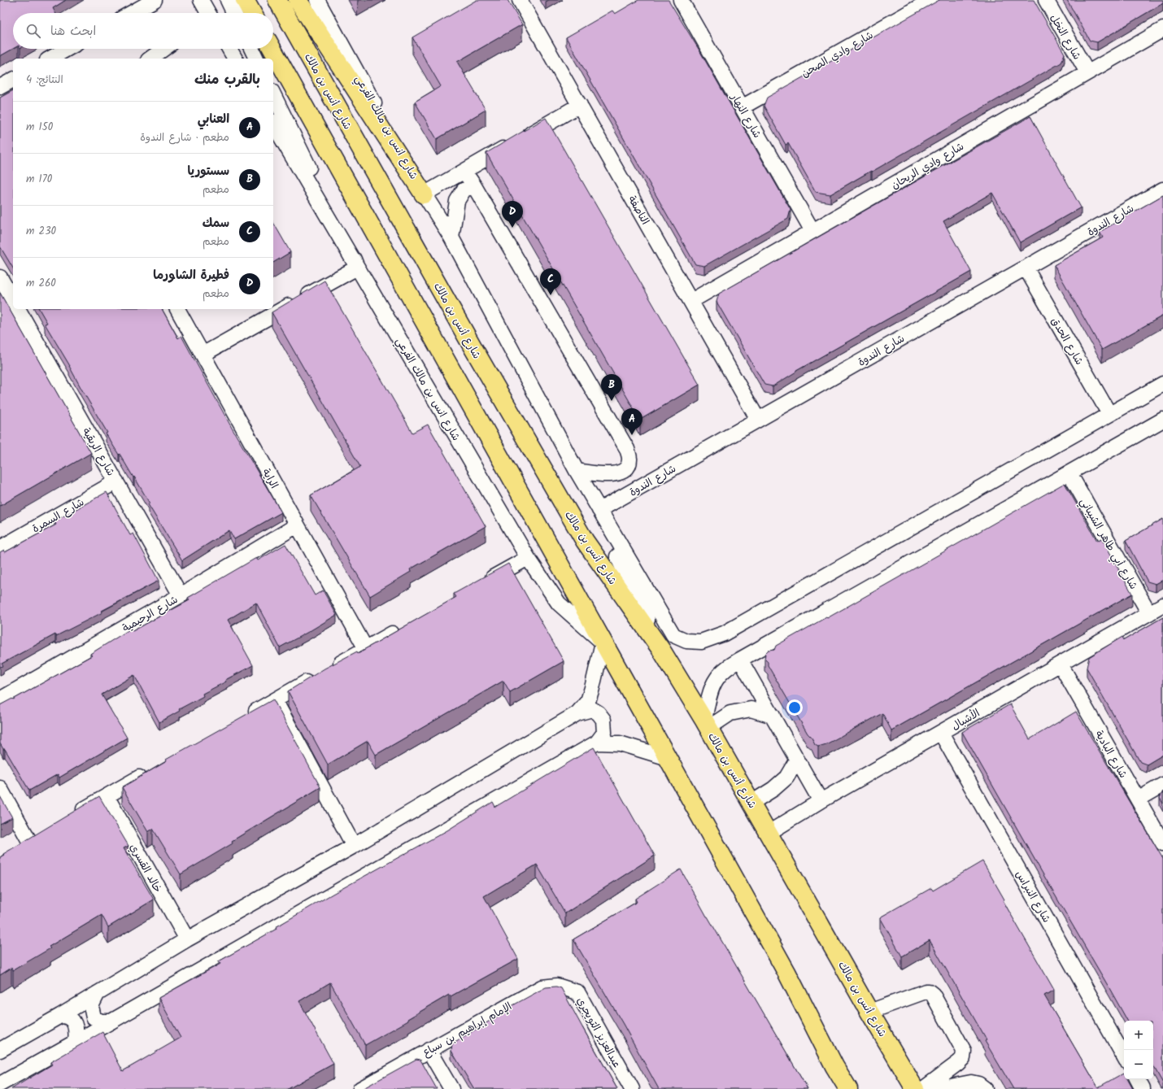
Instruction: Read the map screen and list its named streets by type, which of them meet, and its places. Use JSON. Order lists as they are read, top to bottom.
{
  "streets": {
    "main road": ["شارع أنس بن مالك"],
    "street": [
      "شارع النخل",
      "شارع وادي الصحن",
      "شارع النهار",
      "شارع انس بن مالك الفرعي",
      "شارع وادي الريحان",
      "الناصفة",
      "شارع الندوة",
      "شارع الحدق",
      "شارع الربقية",
      "الراية",
      "شارع السمرة",
      "شارع أبي طاهر الشيباني",
      "شارع الرحيمية",
      "الأشبال",
      "شارع البادية",
      "خالد القسري",
      "شارع النبراس",
      "الإمام إبراهيم بن سباع",
      "عبدالعزيز التويجري"
    ]
  },
  "crossings": [
    ["شارع النخل", "شارع وادي الريحان"],
    ["شارع وادي الصحن", "شارع النهار"],
    ["شارع أنس بن مالك", "الأشبال"],
    ["شارع النهار", "شارع وادي الريحان"],
    ["شارع انس بن مالك الفرعي", "شارع الندوة"],
    ["شارع انس بن مالك الفرعي", "شارع الحدق"],
    ["شارع وادي الريحان", "الناصفة"],
    ["الناصفة", "شارع الندوة"],
    ["شارع الندوة", "شارع الحدق"],
    ["شارع الربقية", "شارع السمرة"],
    ["شارع الربقية", "شارع الرحيمية"],
    ["الراية", "شارع الرحيمية"],
    ["شارع أبي طاهر الشيباني", "الأشبال"],
    ["الأشبال", "شارع البادية"],
    ["الأشبال", "شارع النبراس"],
    ["الإمام إبراهيم بن سباع", "عبدالعزيز التويجري"]
  ],
  "page": {
    "search": "ابحث هنا",
    "heading": ["بالقرب منك", "النتائج: 4"],
    "list": [
      {
        "mark": "A",
        "name": "العنابي",
        "note": "مطعم · شارع الندوة",
        "value": "150 m"
      },
      {
        "mark": "B",
        "name": "سستوريا",
        "note": "مطعم",
        "value": "170 m"
      },
      {
        "mark": "C",
        "name": "سمك",
        "note": "مطعم",
        "value": "230 m"
      },
      {
        "mark": "D",
        "name": "فطيرة الشاورما",
        "note": "مطعم",
        "value": "260 m"
      }
    ],
    "pins": [
      "D",
      "C",
      "B",
      "A"
    ],
    "map_buttons": ["+", "−"]
  }
}
